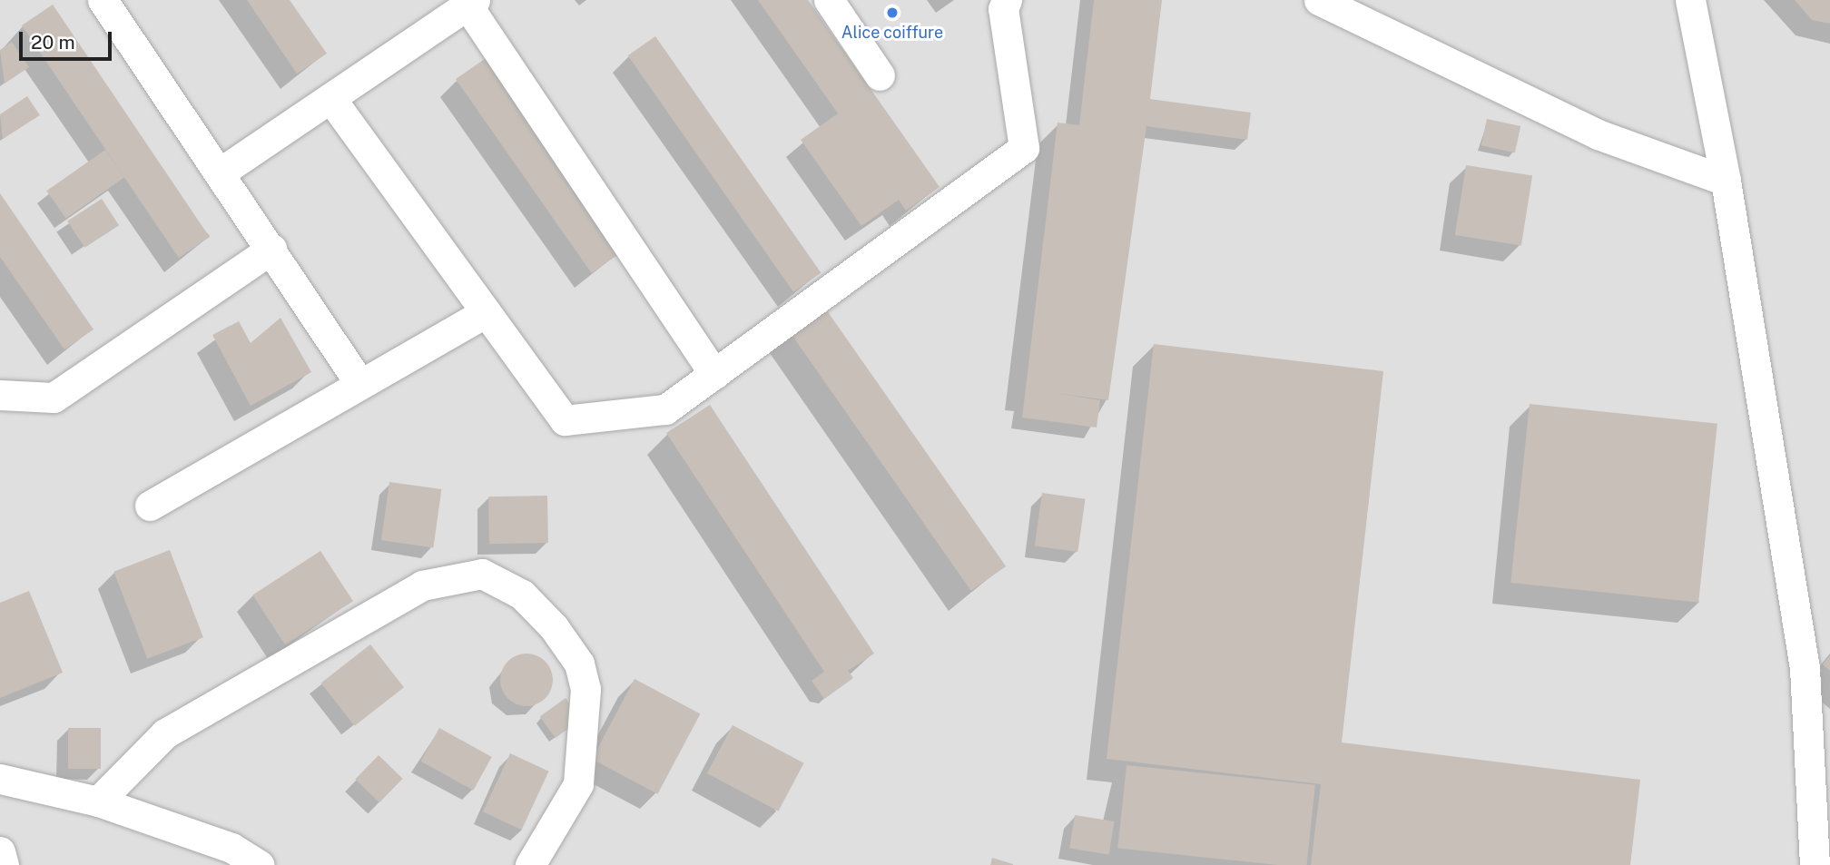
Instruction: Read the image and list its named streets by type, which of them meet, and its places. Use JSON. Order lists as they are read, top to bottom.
{
  "places": ["Alice coiffure"],
  "scale_bar": "20 m"
}
